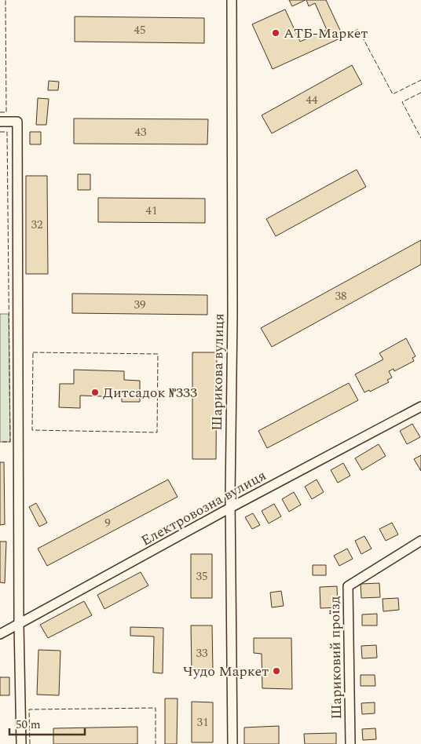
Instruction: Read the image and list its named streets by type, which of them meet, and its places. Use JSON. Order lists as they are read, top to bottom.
{
  "streets": {
    "street": ["Шарикова вулиця", "Електровозна вулиця", "Шариковий проїзд"]
  },
  "crossings": [
    ["Шарикова вулиця", "Електровозна вулиця"]
  ],
  "places": ["АТБ-Маркет", "Дитсадок №333", "Чудо Маркет"],
  "house_numbers": [
    "45",
    "44",
    "43",
    "41",
    "32",
    "38",
    "39",
    "9",
    "35",
    "33",
    "31"
  ],
  "scale_bar": "50 m"
}
